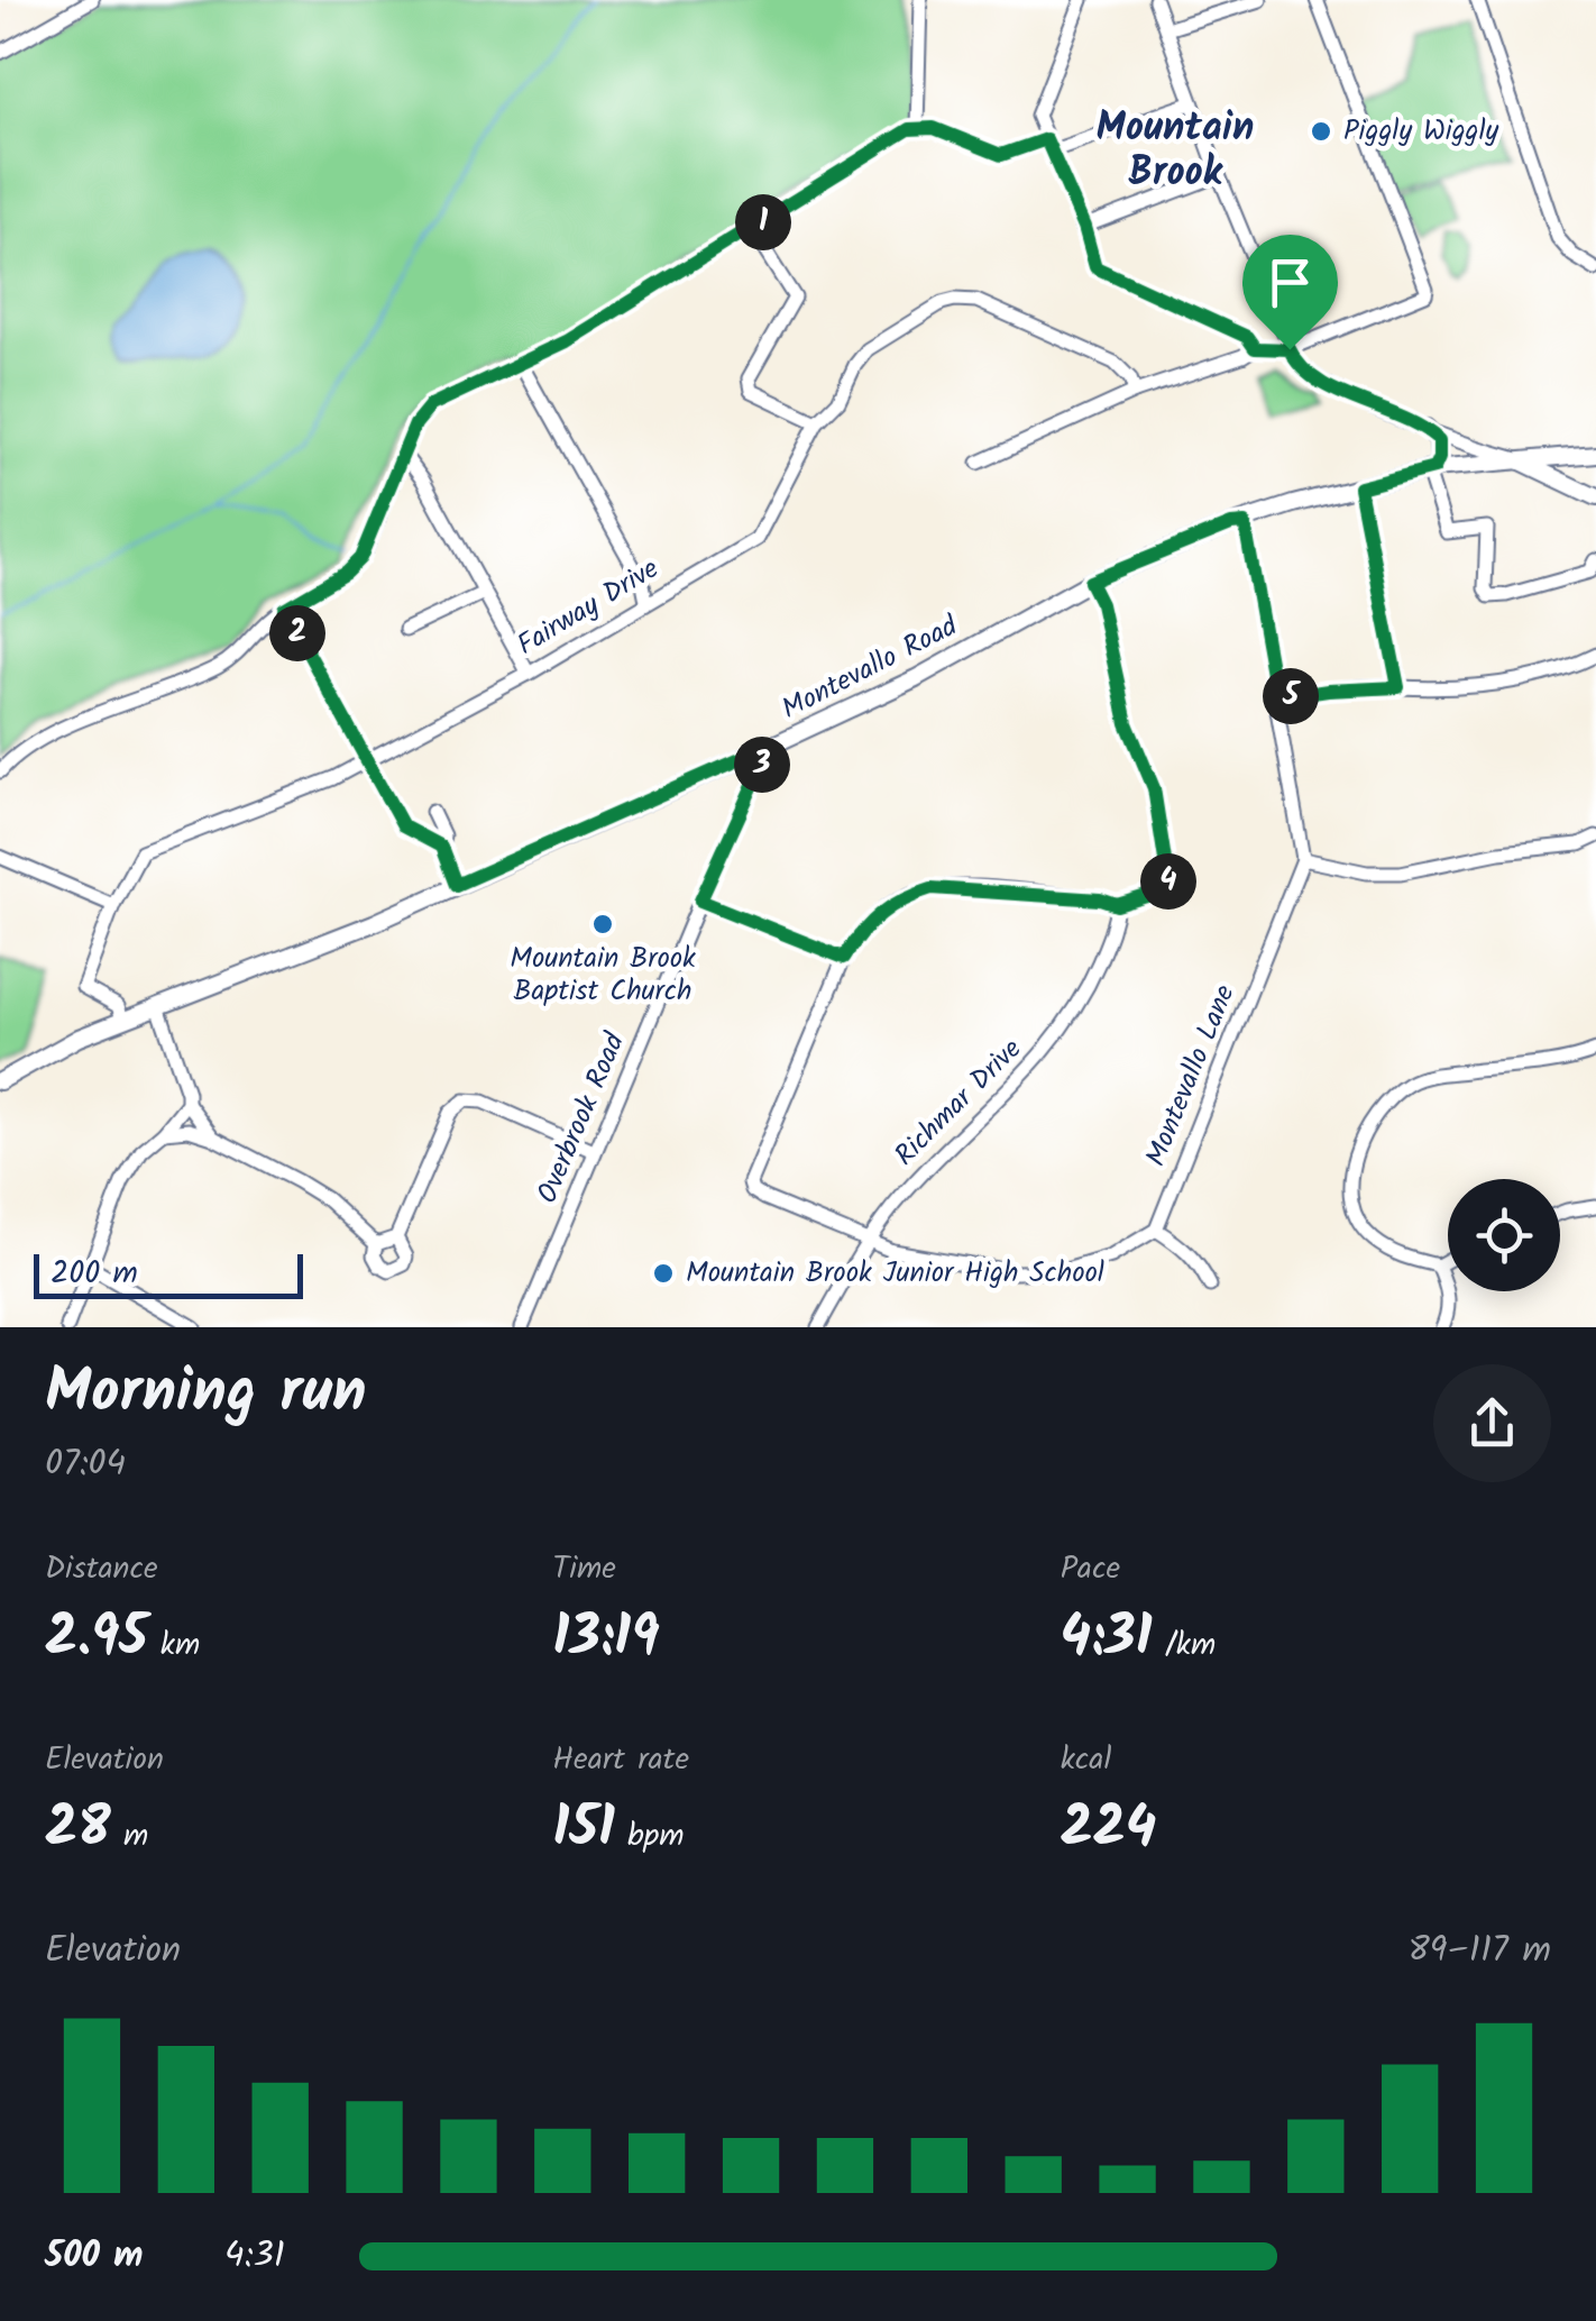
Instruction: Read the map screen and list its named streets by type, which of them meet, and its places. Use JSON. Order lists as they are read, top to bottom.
{
  "streets": {
    "main road": ["Montevallo Road"],
    "street": [
      "Fairway Drive",
      "Montevallo Lane",
      "Richmar Drive",
      "Overbrook Road"
    ]
  },
  "crossings": [
    ["Fairway Drive", "Montevallo Road"],
    ["Montevallo Road", "Overbrook Road"]
  ],
  "districts": ["Mountain Brook"],
  "places": ["Piggly Wiggly", "Mountain Brook Baptist Church", "Mountain Brook Junior High School"],
  "scale_bar": "200 m",
  "page": {
    "pins": [
      "1",
      "2",
      "5",
      "3",
      "4"
    ],
    "scale": "200 m",
    "heading": ["Morning run", "07:04"],
    "stats": [
      ["Distance", "2.95 km"],
      ["Time", "13:19"],
      ["Pace", "4:31 /km"],
      ["Elevation", "28 m"],
      ["Heart rate", "151 bpm"],
      ["kcal", "224"]
    ],
    "chart": ["Elevation", "89–117 m"],
    "list": [
      {
        "name": "500 m",
        "note": "4:31"
      }
    ]
  }
}
